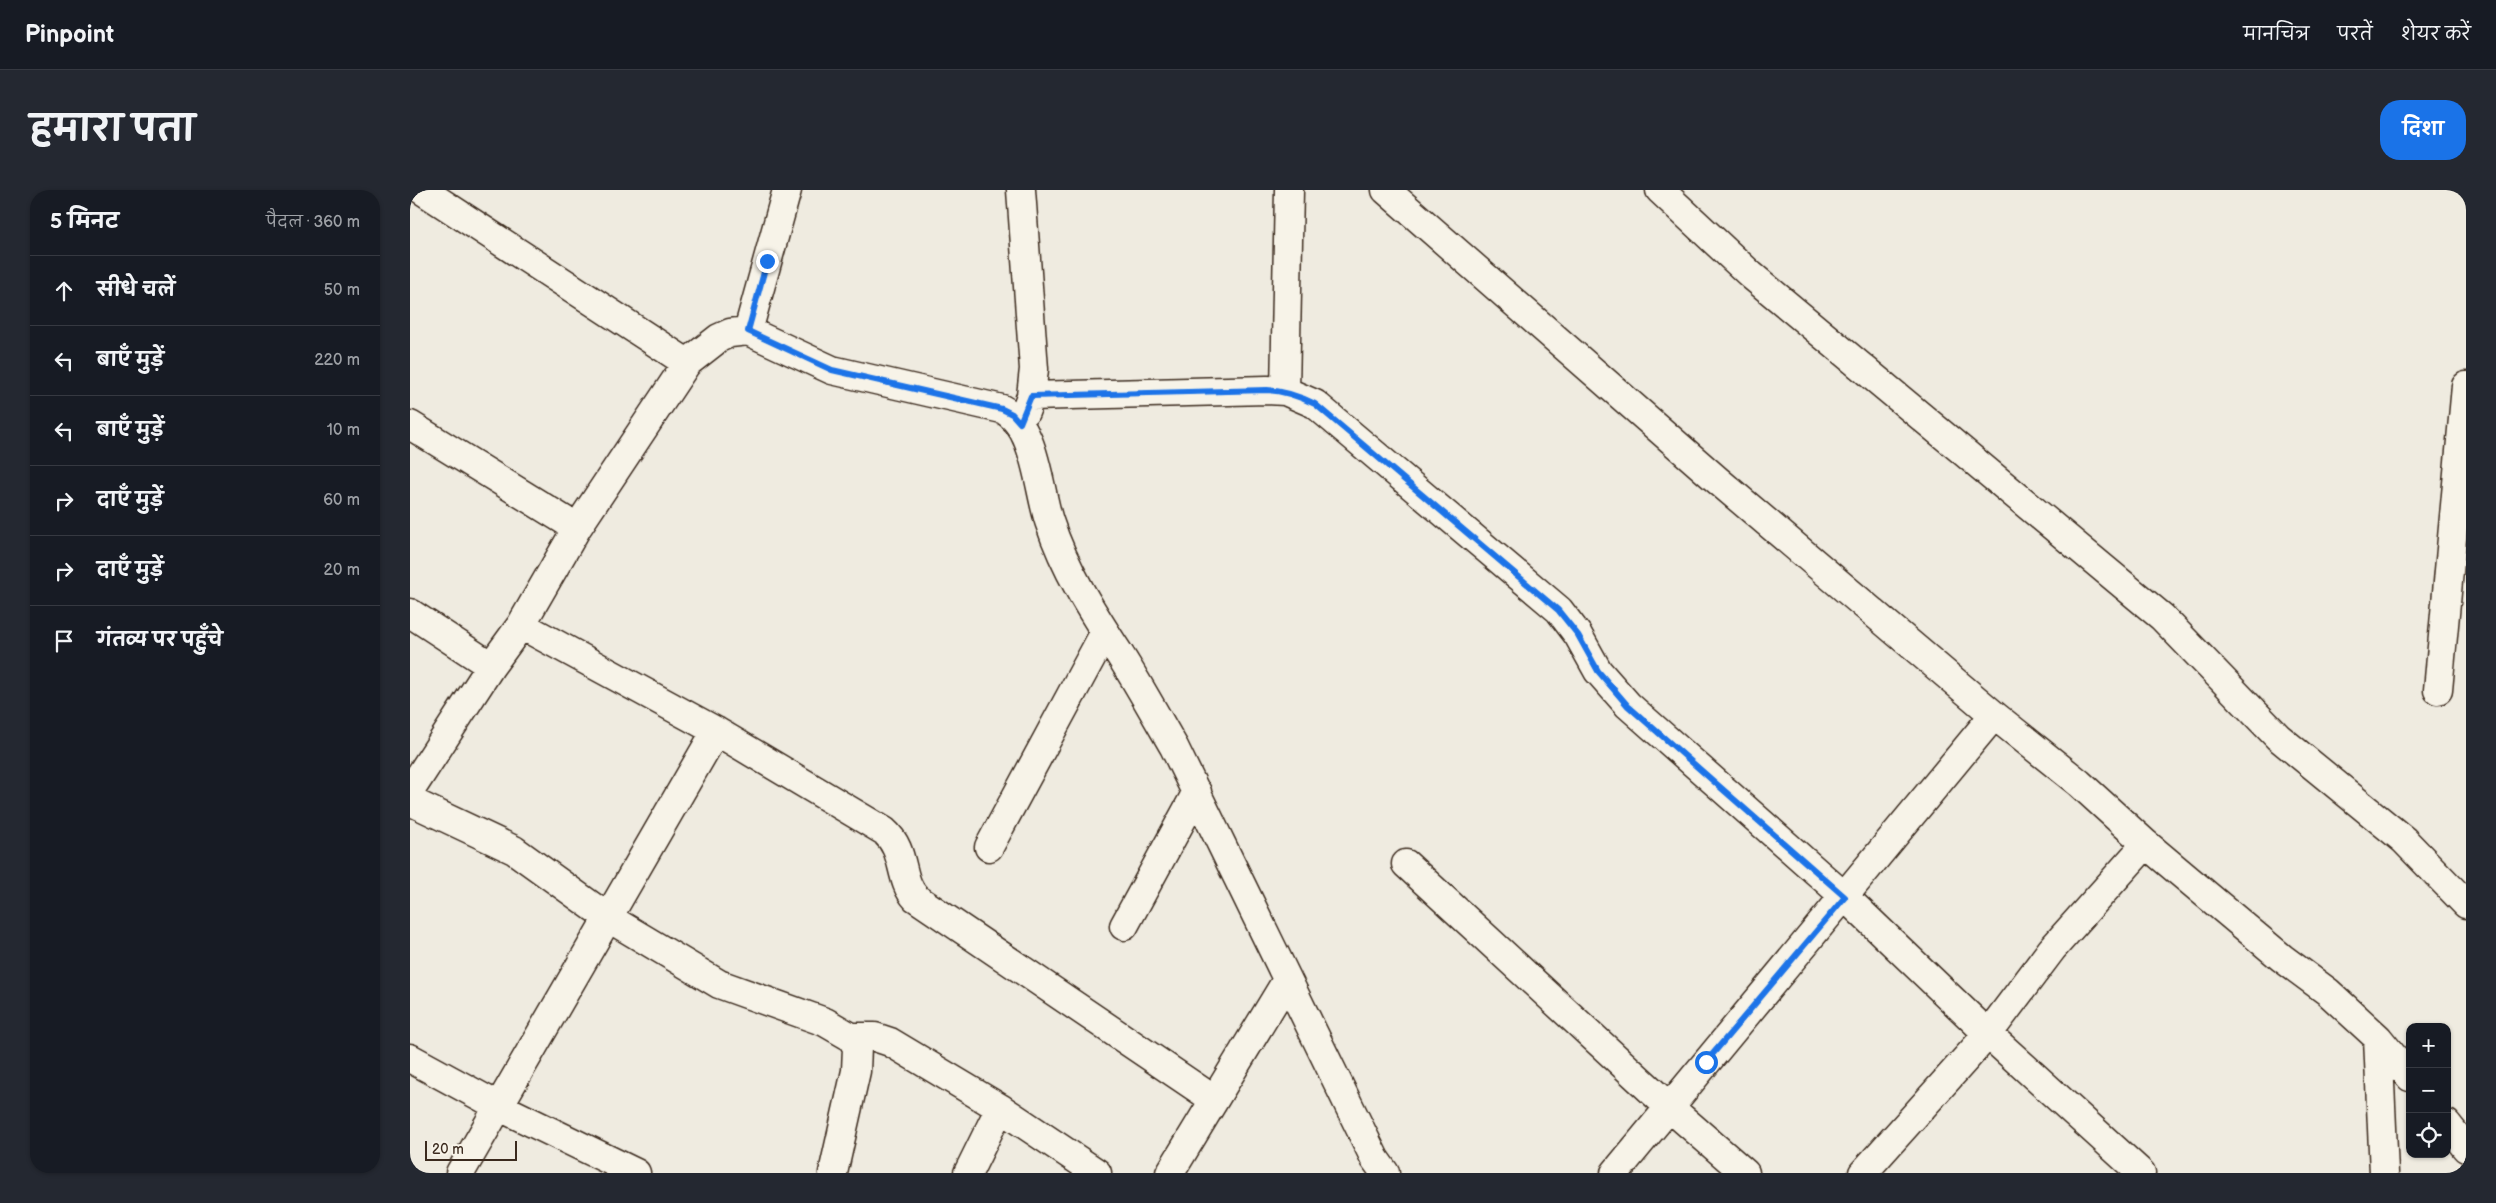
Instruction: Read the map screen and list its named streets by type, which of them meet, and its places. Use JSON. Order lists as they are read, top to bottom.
{
  "scale_bar": "20 m",
  "page": {
    "header": "Pinpoint",
    "nav": ["मानचित्र", "परतें", "शेयर करें"],
    "title": "हमारा पता",
    "buttons": "दिशा",
    "heading": ["5 मिनट", "पैदल · 360 m"],
    "list": [
      ["सीधे चलें", "50 m"],
      ["बाएँ मुड़ें", "220 m"],
      ["बाएँ मुड़ें", "10 m"],
      ["दाएँ मुड़ें", "60 m"],
      ["दाएँ मुड़ें", "20 m"],
      "गंतव्य पर पहुँचे"
    ],
    "map_buttons": ["+", "−"],
    "scale": "20 m"
  }
}
